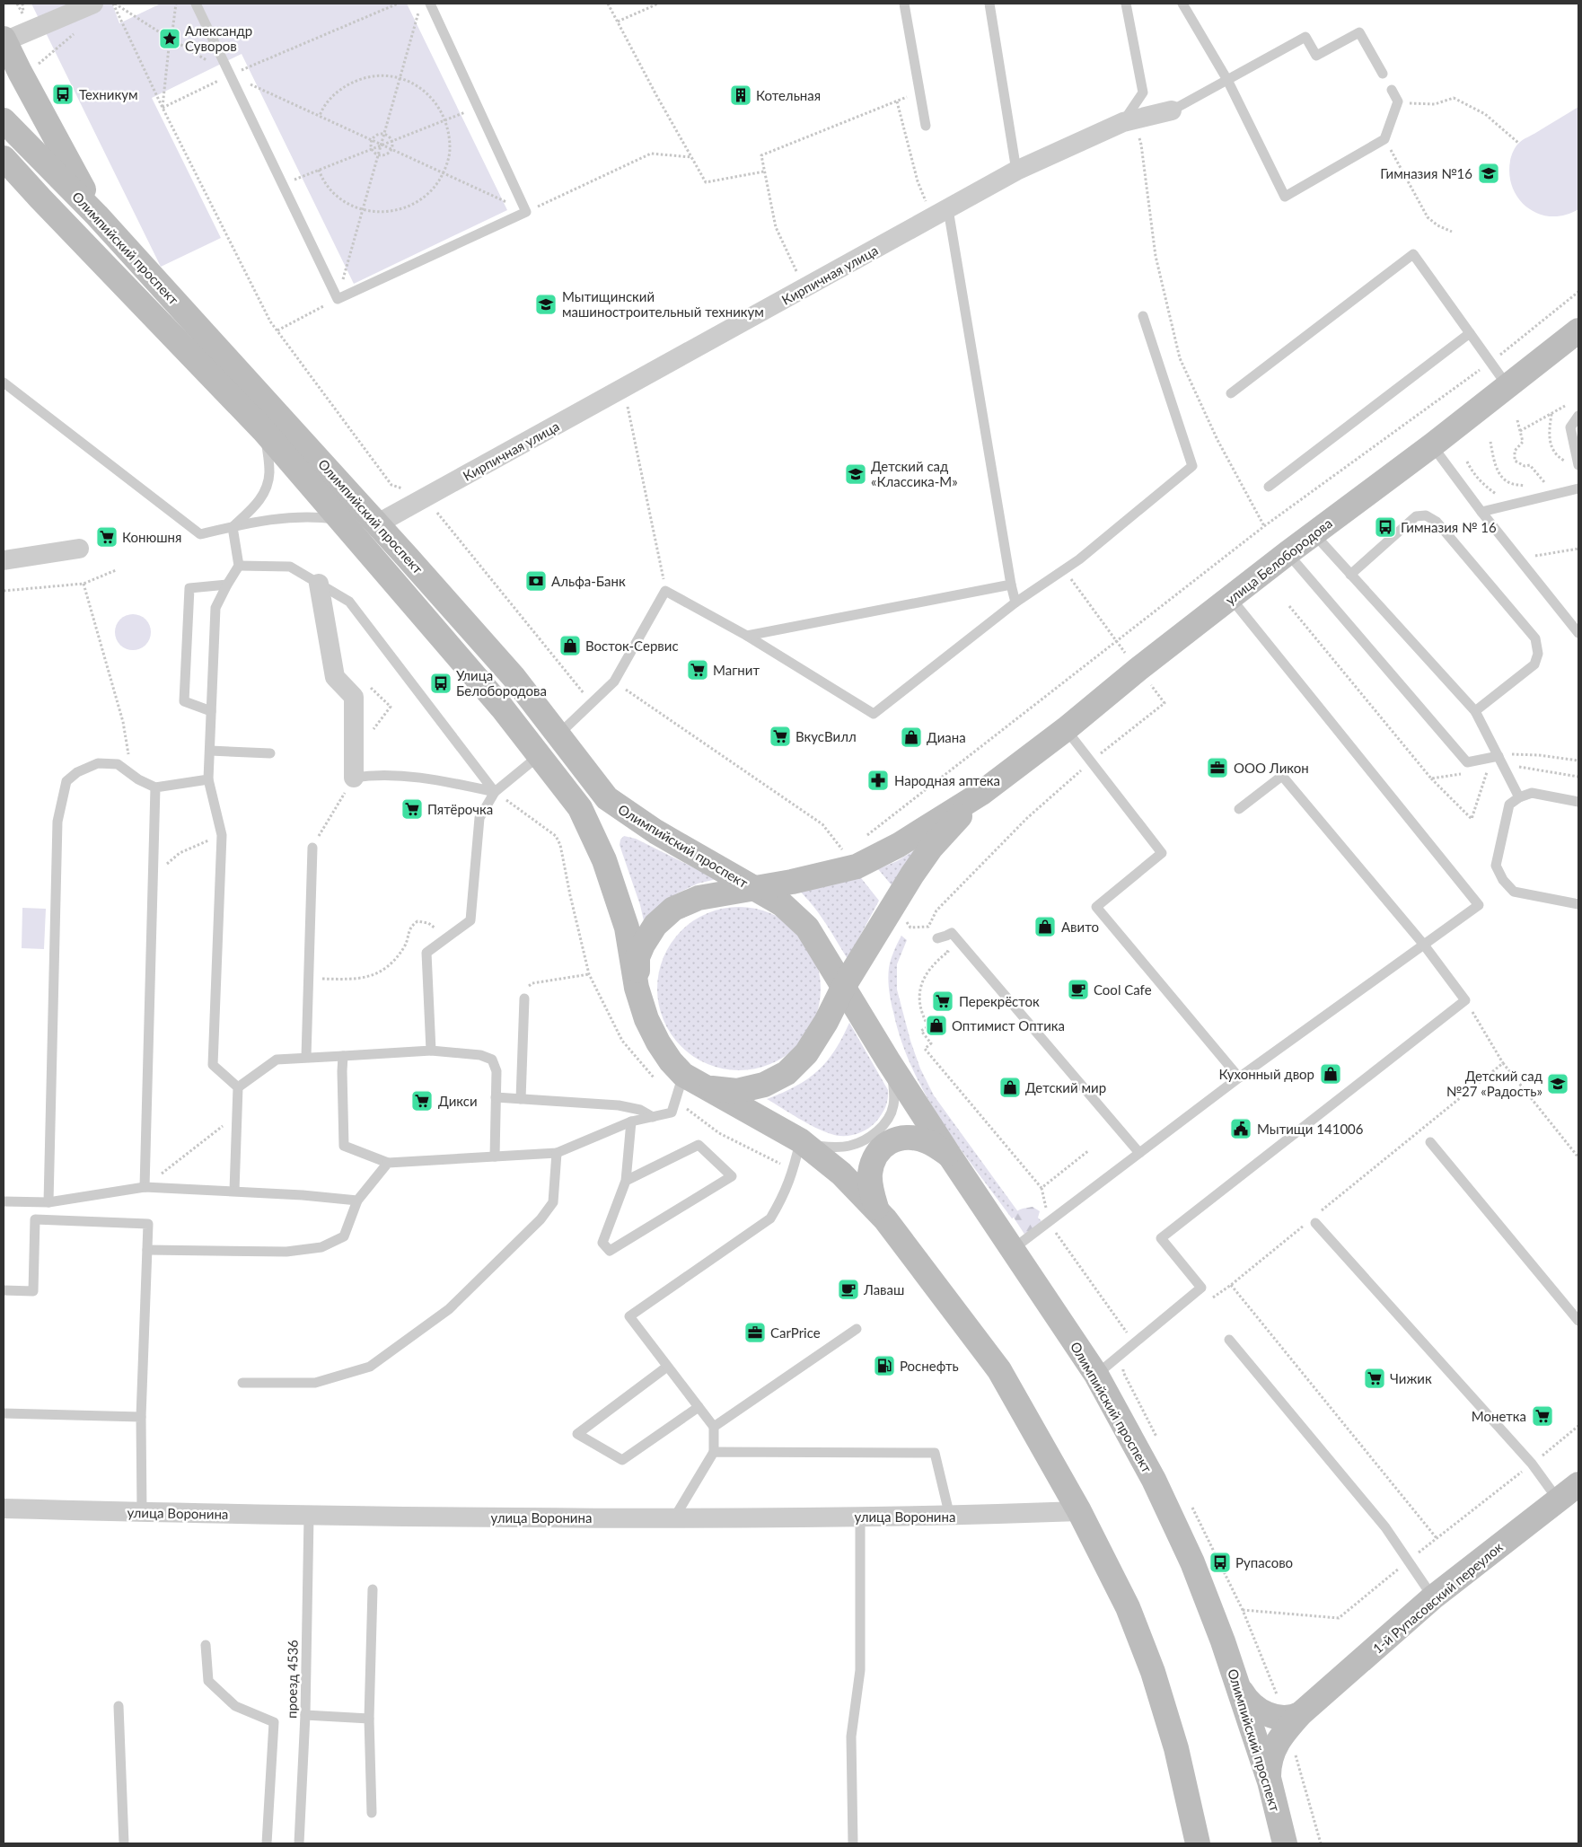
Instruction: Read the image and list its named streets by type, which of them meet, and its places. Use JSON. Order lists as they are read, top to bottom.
{
  "streets": {
    "main road": ["Олимпийский проспект", "улица Белобородова", "1-й Рупасовский переулок"],
    "street": ["Кирпичная улица", "улица Воронина"],
    "lane": ["проезд 4536"]
  },
  "crossings": [
    ["Олимпийский проспект", "Кирпичная улица"],
    ["Олимпийский проспект", "улица Воронина"],
    ["Олимпийский проспект", "1-й Рупасовский переулок"],
    ["улица Воронина", "проезд 4536"]
  ],
  "places": {
    "place": ["Александр Суворов"],
    "bus stop": [
      "Техникум",
      "Гимназия № 16",
      "Улица Белобородова",
      "Рупасово"
    ],
    "building": ["Котельная"],
    "school or university": [
      "Гимназия №16",
      "Мытищинский машиностроительный техникум",
      "Детский сад «Классика-М»",
      "Детский сад №27 «Радость»"
    ],
    "supermarket": [
      "Конюшня",
      "Магнит",
      "ВкусВилл",
      "Пятёрочка",
      "Перекрёсток",
      "Дикси",
      "Чижик",
      "Монетка"
    ],
    "bank": ["Альфа-Банк"],
    "shop": [
      "Восток-Сервис",
      "Диана",
      "Авито",
      "Оптимист Оптика",
      "Кухонный двор",
      "Детский мир"
    ],
    "office": ["ООО Ликон", "CarPrice"],
    "pharmacy": ["Народная аптека"],
    "cafe": ["Cool Cafe", "Лаваш"],
    "public building": ["Мытищи 141006"],
    "fuel station": ["Роснефть"]
  }
}
